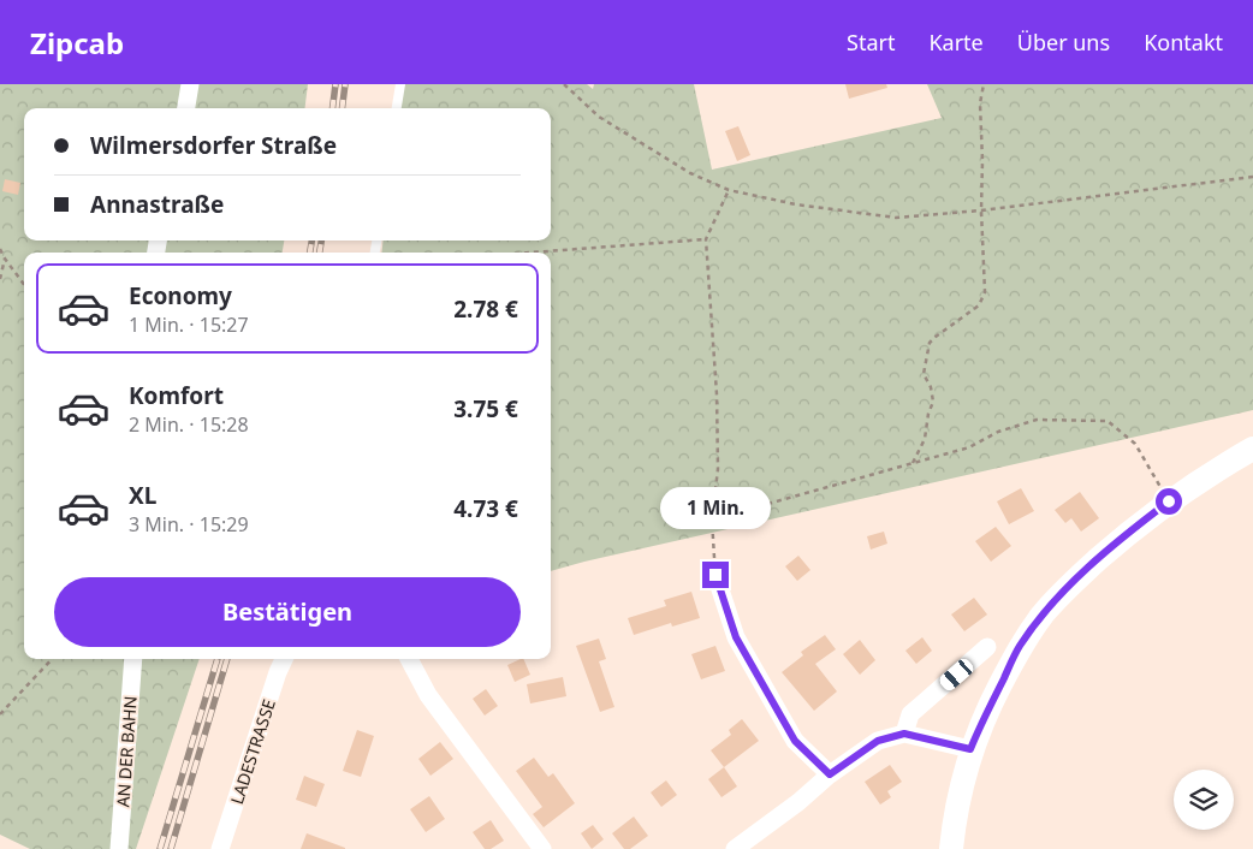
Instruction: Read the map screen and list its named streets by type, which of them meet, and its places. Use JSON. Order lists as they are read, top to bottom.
{
  "streets": {
    "street": ["AN DER BAHN", "LADESTRASSE"]
  },
  "page": {
    "header": "Zipcab",
    "nav": [
      "Start",
      "Karte",
      "Über uns",
      "Kontakt"
    ],
    "banner": ["Wilmersdorfer Straße", "Annastraße"],
    "list": [
      {
        "name": "Economy",
        "note": "1 Min. · 15:27",
        "value": "2.78 €"
      },
      {
        "name": "Komfort",
        "note": "2 Min. · 15:28",
        "value": "3.75 €"
      },
      {
        "name": "XL",
        "note": "3 Min. · 15:29",
        "value": "4.73 €"
      }
    ],
    "bubble": "1 Min.",
    "buttons": "Bestätigen"
  }
}
